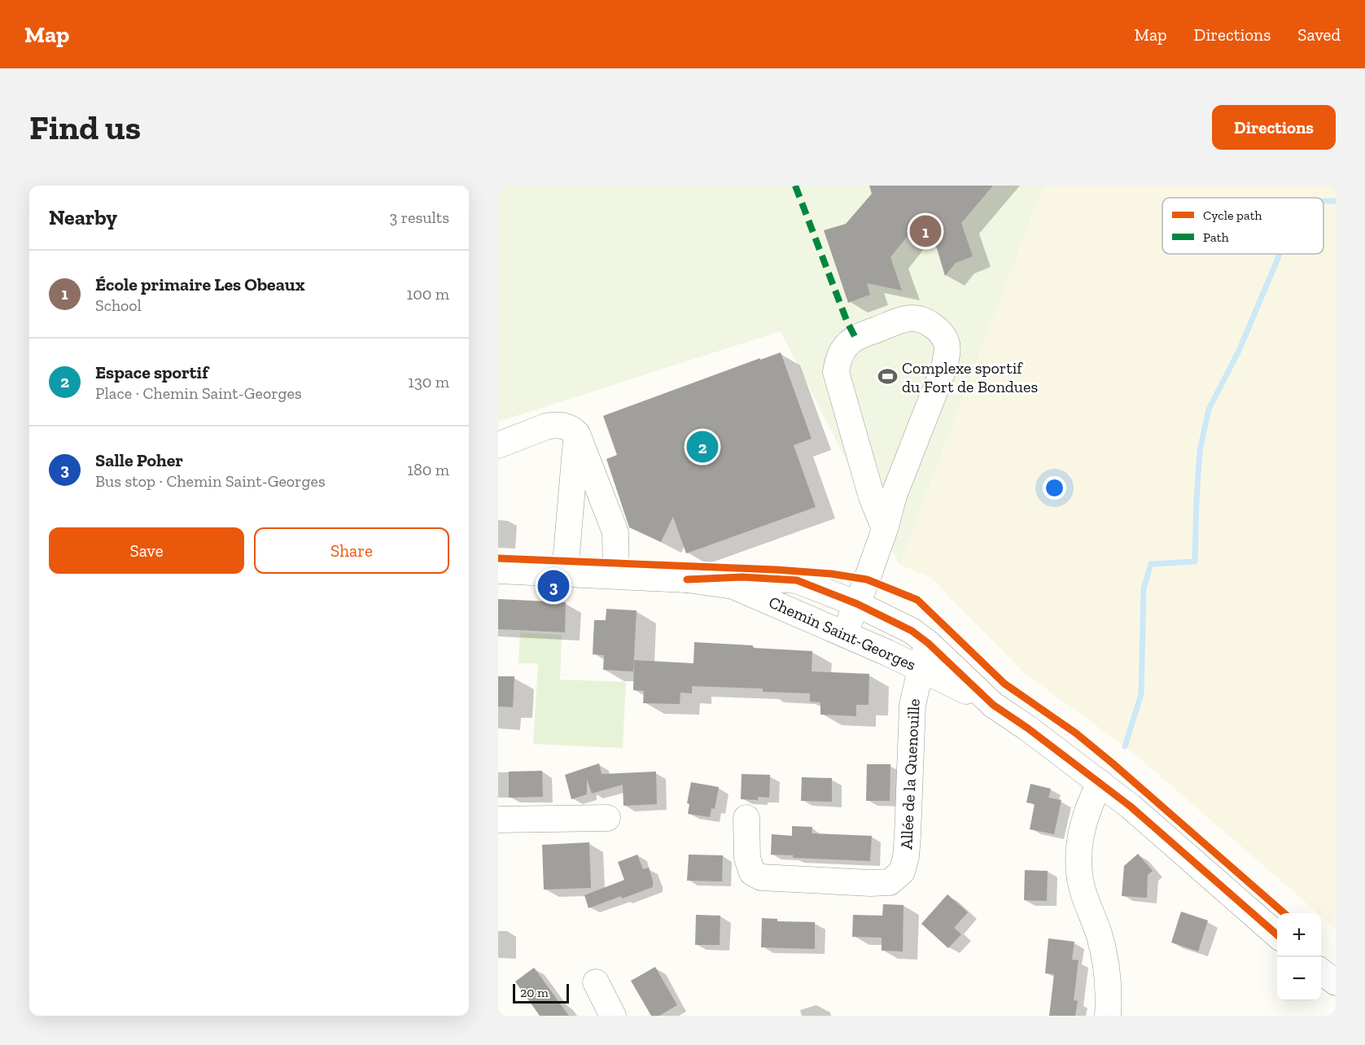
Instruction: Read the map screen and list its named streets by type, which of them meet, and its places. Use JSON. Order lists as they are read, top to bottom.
{
  "streets": {
    "street": ["Chemin Saint-Georges", "Allée de la Quenouille"]
  },
  "crossings": [
    ["Chemin Saint-Georges", "Allée de la Quenouille"]
  ],
  "places": {
    "sports": ["Complexe sportif du Fort de Bondues"]
  },
  "legend": ["Cycle path", "Path"],
  "scale_bar": "20 m",
  "page": {
    "header": "Map",
    "nav": ["Map", "Directions", "Saved"],
    "buttons": [
      "Directions",
      ["Save", "Share"]
    ],
    "title": "Find us",
    "heading": ["Nearby", "3 results"],
    "pins": ["1", "2", "3"],
    "list": [
      {
        "mark": "1",
        "name": "École primaire Les Obeaux",
        "note": "School",
        "value": "100 m"
      },
      {
        "mark": "2",
        "name": "Espace sportif",
        "note": "Place · Chemin Saint-Georges",
        "value": "130 m"
      },
      {
        "mark": "3",
        "name": "Salle Poher",
        "note": "Bus stop · Chemin Saint-Georges",
        "value": "180 m"
      }
    ],
    "map_buttons": ["+", "−"],
    "scale": "20 m"
  }
}
